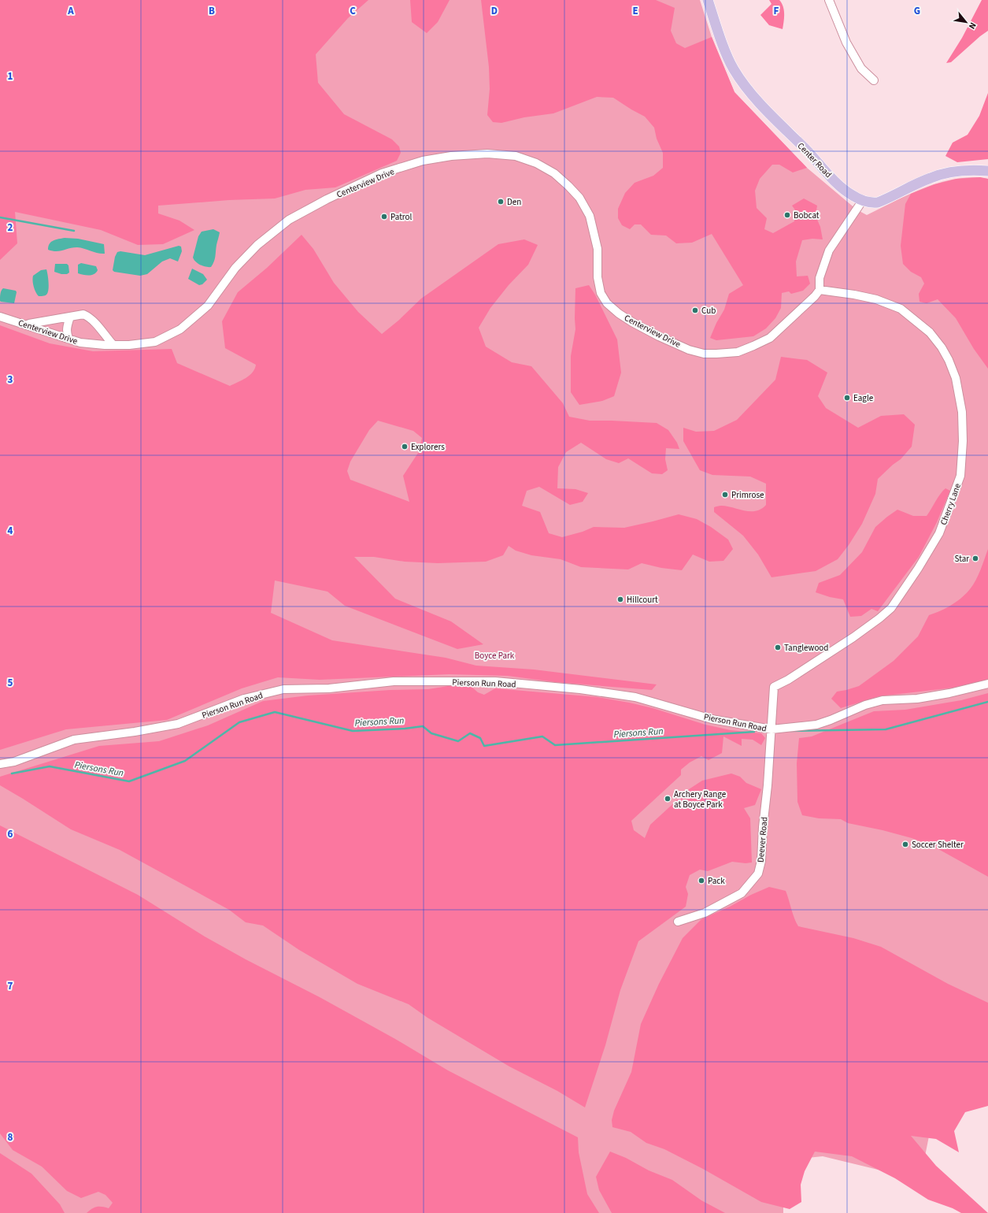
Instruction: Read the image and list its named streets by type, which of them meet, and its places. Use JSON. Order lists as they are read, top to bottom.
{
  "streets": {
    "main road": ["Center Road"],
    "street": [
      "Centerview Drive",
      "Cherry Lane",
      "Pierson Run Road",
      "Deever Road"
    ]
  },
  "crossings": [
    ["Centerview Drive", "Cherry Lane"],
    ["Cherry Lane", "Pierson Run Road"],
    ["Cherry Lane", "Deever Road"],
    ["Pierson Run Road", "Deever Road"]
  ],
  "water": ["Piersons Run"],
  "parks": ["Boyce Park"],
  "places": [
    "Den",
    "Bobcat",
    "Patrol",
    "Cub",
    "Eagle",
    "Explorers",
    "Primrose",
    "Star",
    "Hillcourt",
    "Tanglewood",
    "Archery Range at Boyce Park",
    "Soccer Shelter",
    "Pack"
  ],
  "north": "bottom right",
  "grid": {
    "columns": [
      "A",
      "B",
      "C",
      "D",
      "E",
      "F",
      "G"
    ],
    "rows": [
      "1",
      "2",
      "3",
      "4",
      "5",
      "6",
      "7",
      "8"
    ]
  }
}
